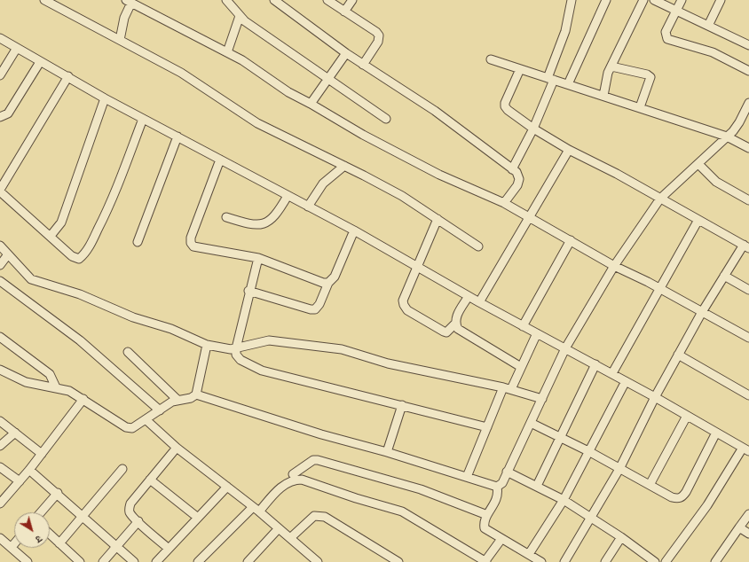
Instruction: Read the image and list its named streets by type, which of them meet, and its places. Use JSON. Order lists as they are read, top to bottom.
{
  "north": "bottom right"
}
